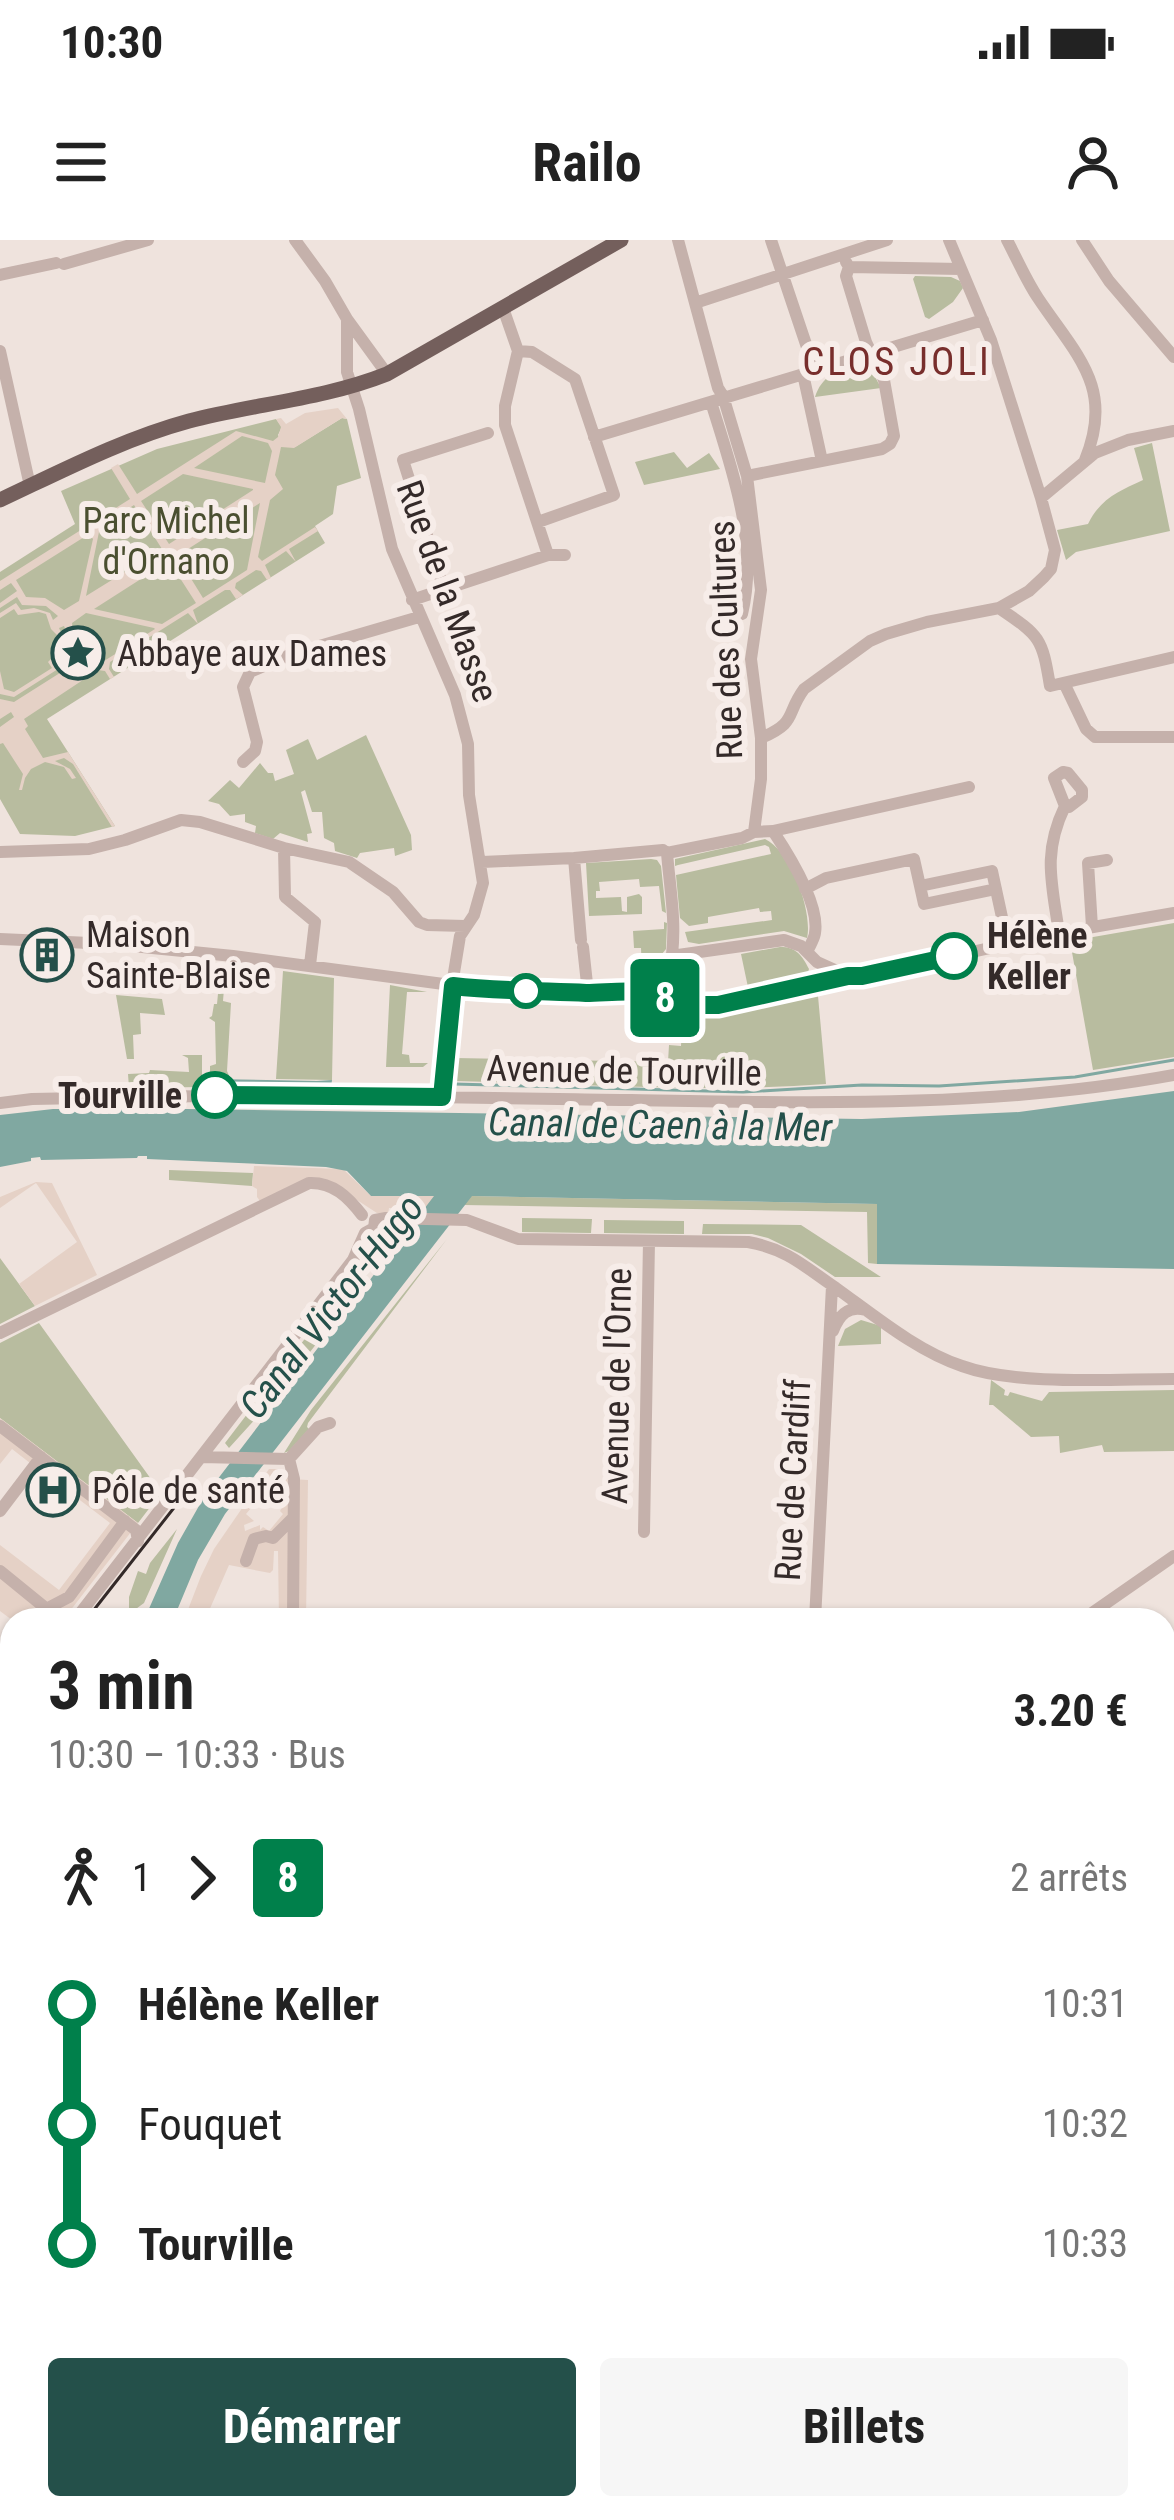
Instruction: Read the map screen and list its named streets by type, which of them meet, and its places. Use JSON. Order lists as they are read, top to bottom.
{
  "streets": {
    "street": [
      "Rue de la Masse",
      "Rue des Cultures",
      "Avenue de Tourville",
      "Avenue de l'Orne",
      "Rue de Cardiff"
    ]
  },
  "crossings": [
    ["Rue de la Masse", "Avenue de Tourville"]
  ],
  "districts": ["CLOS JOLI"],
  "water": ["Canal de Caen à la Mer", "Canal Victor-Hugo"],
  "parks": ["Parc Michel d'Ornano"],
  "places": {
    "place": ["Abbaye aux Dames"],
    "building": ["Maison Sainte-Blaise"],
    "other": ["Hélène Keller", "Tourville"],
    "hospital": ["Pôle de santé"]
  },
  "lines": ["bus line 8"],
  "page": {
    "status": "10:30",
    "header": "Railo",
    "on_map": "8",
    "heading": ["3 min", "10:30 – 10:33 · Bus", "3.20 €"],
    "legs": ["1", "8", "2 arrêts"],
    "list": [
      {
        "name": "Hélène Keller",
        "value": "10:31"
      },
      {
        "name": "Fouquet",
        "value": "10:32"
      },
      {
        "name": "Tourville",
        "value": "10:33"
      }
    ],
    "buttons": ["Démarrer", "Billets"]
  }
}
